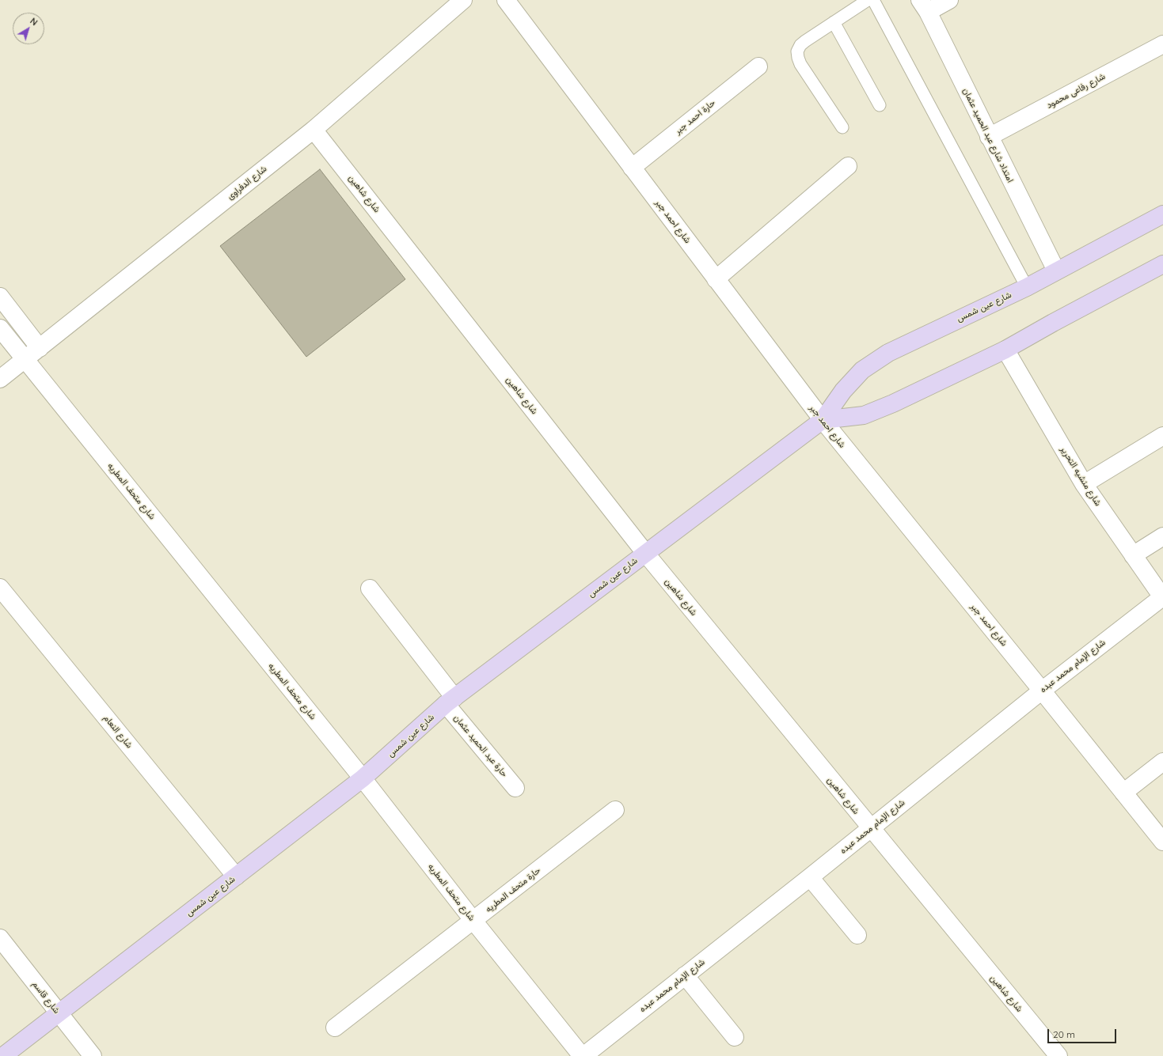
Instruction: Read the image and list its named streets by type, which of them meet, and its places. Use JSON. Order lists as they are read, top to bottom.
{
  "streets": {
    "main road": ["شارع عين شمس"],
    "street": [
      "شارع رفاعى محمود",
      "حارة احمد جبر",
      "امتداد شارع عبد الحميد عثمان",
      "شارع الدفراوى",
      "شارع شاهين",
      "شارع احمد جبر",
      "شارع منشيه التحرير",
      "شارع متحف المطريه",
      "شارع الإمام محمد عبده",
      "شارع النعام",
      "حارة عبد الحميد عثمان",
      "حارة متحف المطريه",
      "شارع قاسم"
    ]
  },
  "crossings": [
    ["شارع رفاعى محمود", "امتداد شارع عبد الحميد عثمان"],
    ["حارة احمد جبر", "شارع احمد جبر"],
    ["امتداد شارع عبد الحميد عثمان", "شارع عين شمس"],
    ["شارع الدفراوى", "شارع شاهين"],
    ["شارع الدفراوى", "شارع متحف المطريه"],
    ["شارع شاهين", "شارع عين شمس"],
    ["شارع شاهين", "شارع الإمام محمد عبده"],
    ["شارع احمد جبر", "شارع عين شمس"],
    ["شارع احمد جبر", "شارع الإمام محمد عبده"],
    ["شارع عين شمس", "شارع متحف المطريه"],
    ["شارع عين شمس", "شارع النعام"],
    ["شارع عين شمس", "حارة عبد الحميد عثمان"],
    ["شارع عين شمس", "شارع قاسم"],
    ["شارع منشيه التحرير", "شارع الإمام محمد عبده"],
    ["شارع متحف المطريه", "شارع الإمام محمد عبده"],
    ["شارع متحف المطريه", "حارة متحف المطريه"]
  ],
  "scale_bar": "20 m",
  "north": "top right"
}
